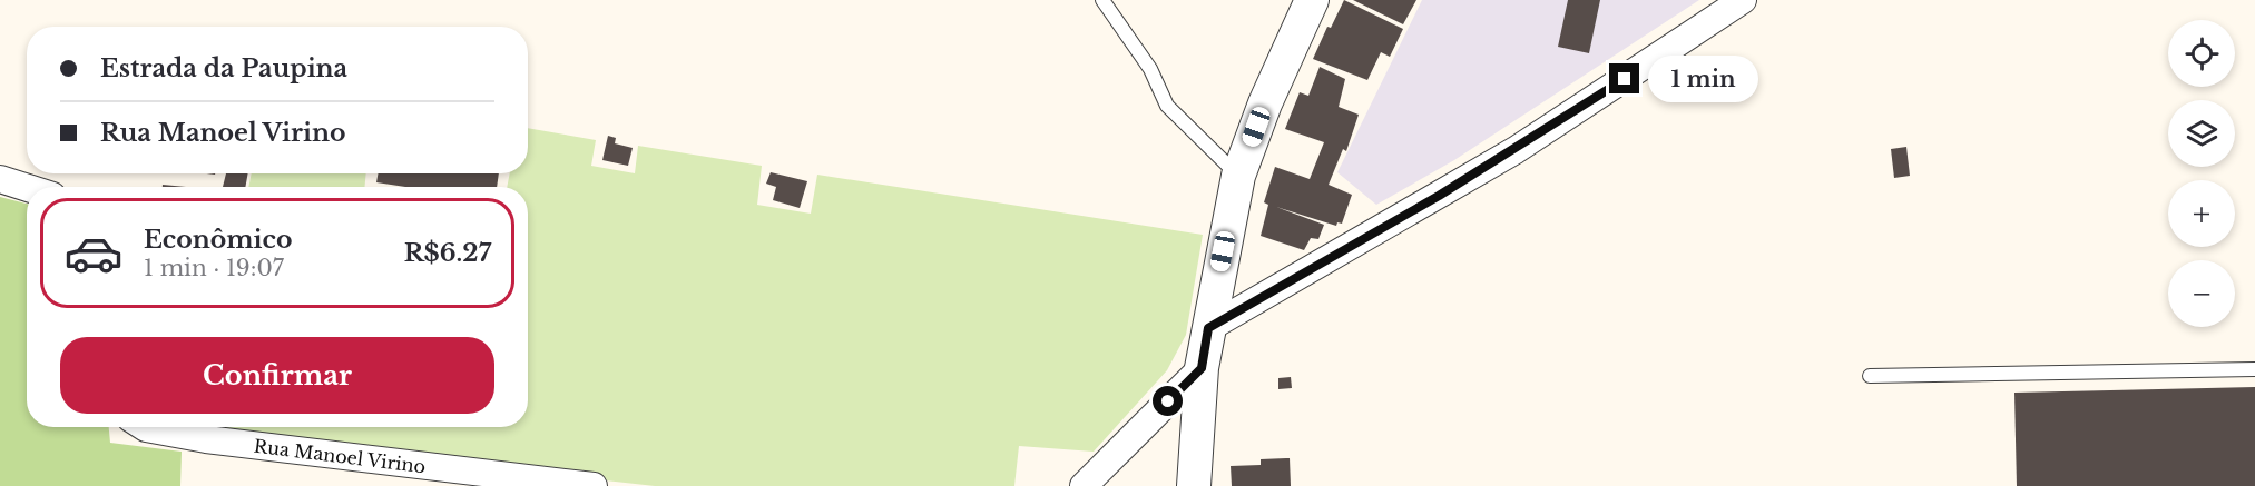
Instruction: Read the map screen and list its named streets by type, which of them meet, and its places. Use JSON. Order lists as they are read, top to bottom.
{
  "streets": {
    "street": ["Rua Manoel Virino"]
  },
  "page": {
    "map_buttons": ["+", "−"],
    "banner": ["Estrada da Paupina", "Rua Manoel Virino"],
    "bubble": "1 min",
    "list": [
      {
        "name": "Econômico",
        "note": "1 min · 19:07",
        "value": "R$6.27"
      }
    ],
    "buttons": "Confirmar"
  }
}
